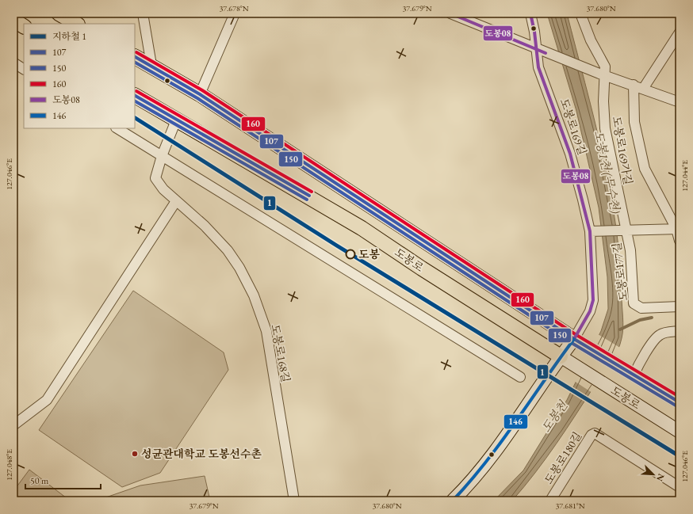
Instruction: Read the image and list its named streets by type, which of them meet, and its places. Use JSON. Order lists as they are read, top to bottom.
{
  "streets": {
    "main road": ["도봉로"],
    "street": [
      "도봉로169길",
      "도봉로169가길",
      "도봉로177길",
      "도봉로168길",
      "도봉로180길"
    ]
  },
  "crossings": [
    ["도봉로169길", "도봉로"],
    ["도봉로169가길", "도봉로177길"],
    ["도봉로", "도봉로168길"]
  ],
  "water": ["도봉1천 (무수천)", "도봉천"],
  "places": ["도봉", "성균관대학교 도봉선수촌"],
  "lines": [
    "transit line 도봉08",
    "transit line 160",
    "transit line 107",
    "transit line 150",
    "metro line 1",
    "transit line 146"
  ],
  "legend": [
    "지하철 1",
    "107",
    "150",
    "160",
    "도봉08",
    "146"
  ],
  "scale_bar": "50 m",
  "north": "bottom right",
  "coordinates": [
    "37.678°N",
    "37.679°N",
    "37.680°N",
    "127.046°E",
    "127.044°E",
    "127.048°E",
    "37.681°N"
  ]
}
